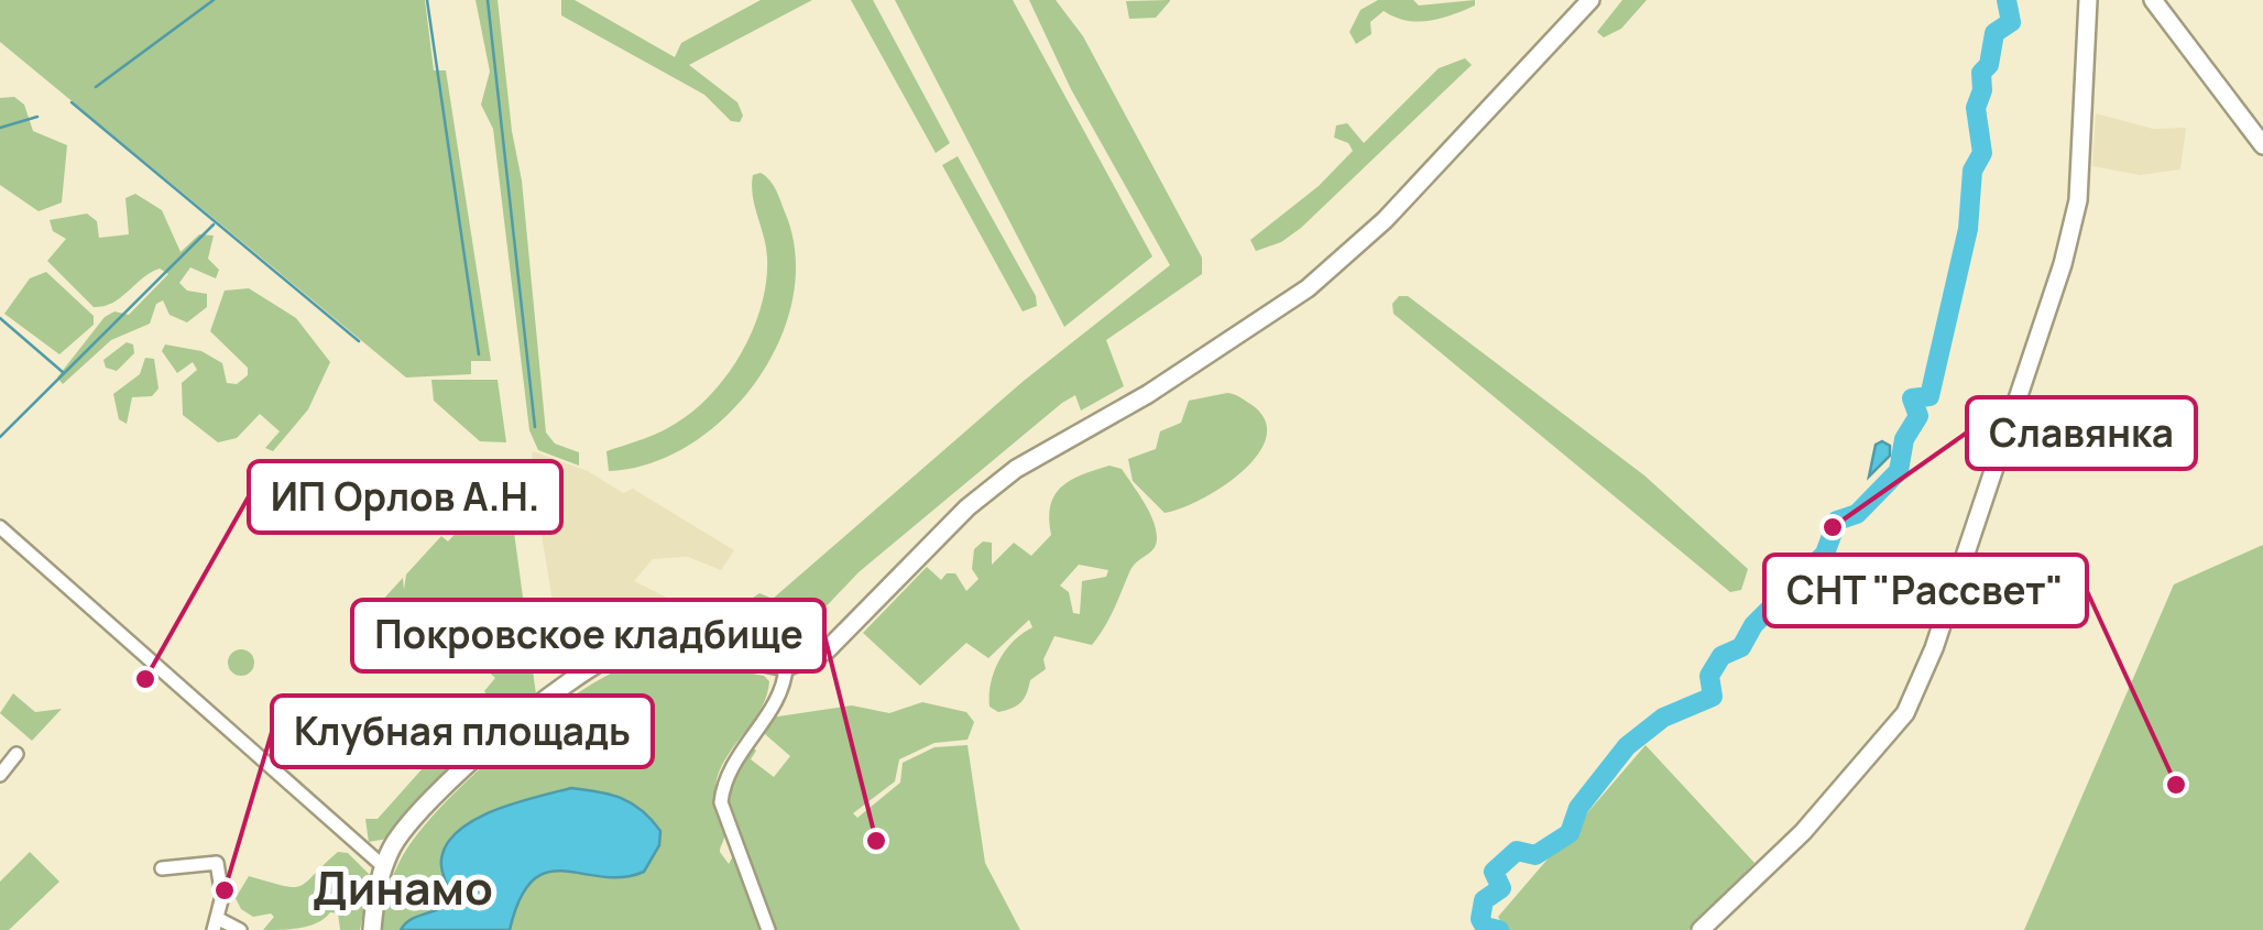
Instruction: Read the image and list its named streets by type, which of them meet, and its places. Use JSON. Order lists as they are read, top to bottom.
{
  "districts": ["Динамо"],
  "places": [
    "Славянка",
    "ИП Орлов А.Н.",
    "СНТ \"Рассвет\"",
    "Покровское кладбище",
    "Клубная площадь"
  ]
}
